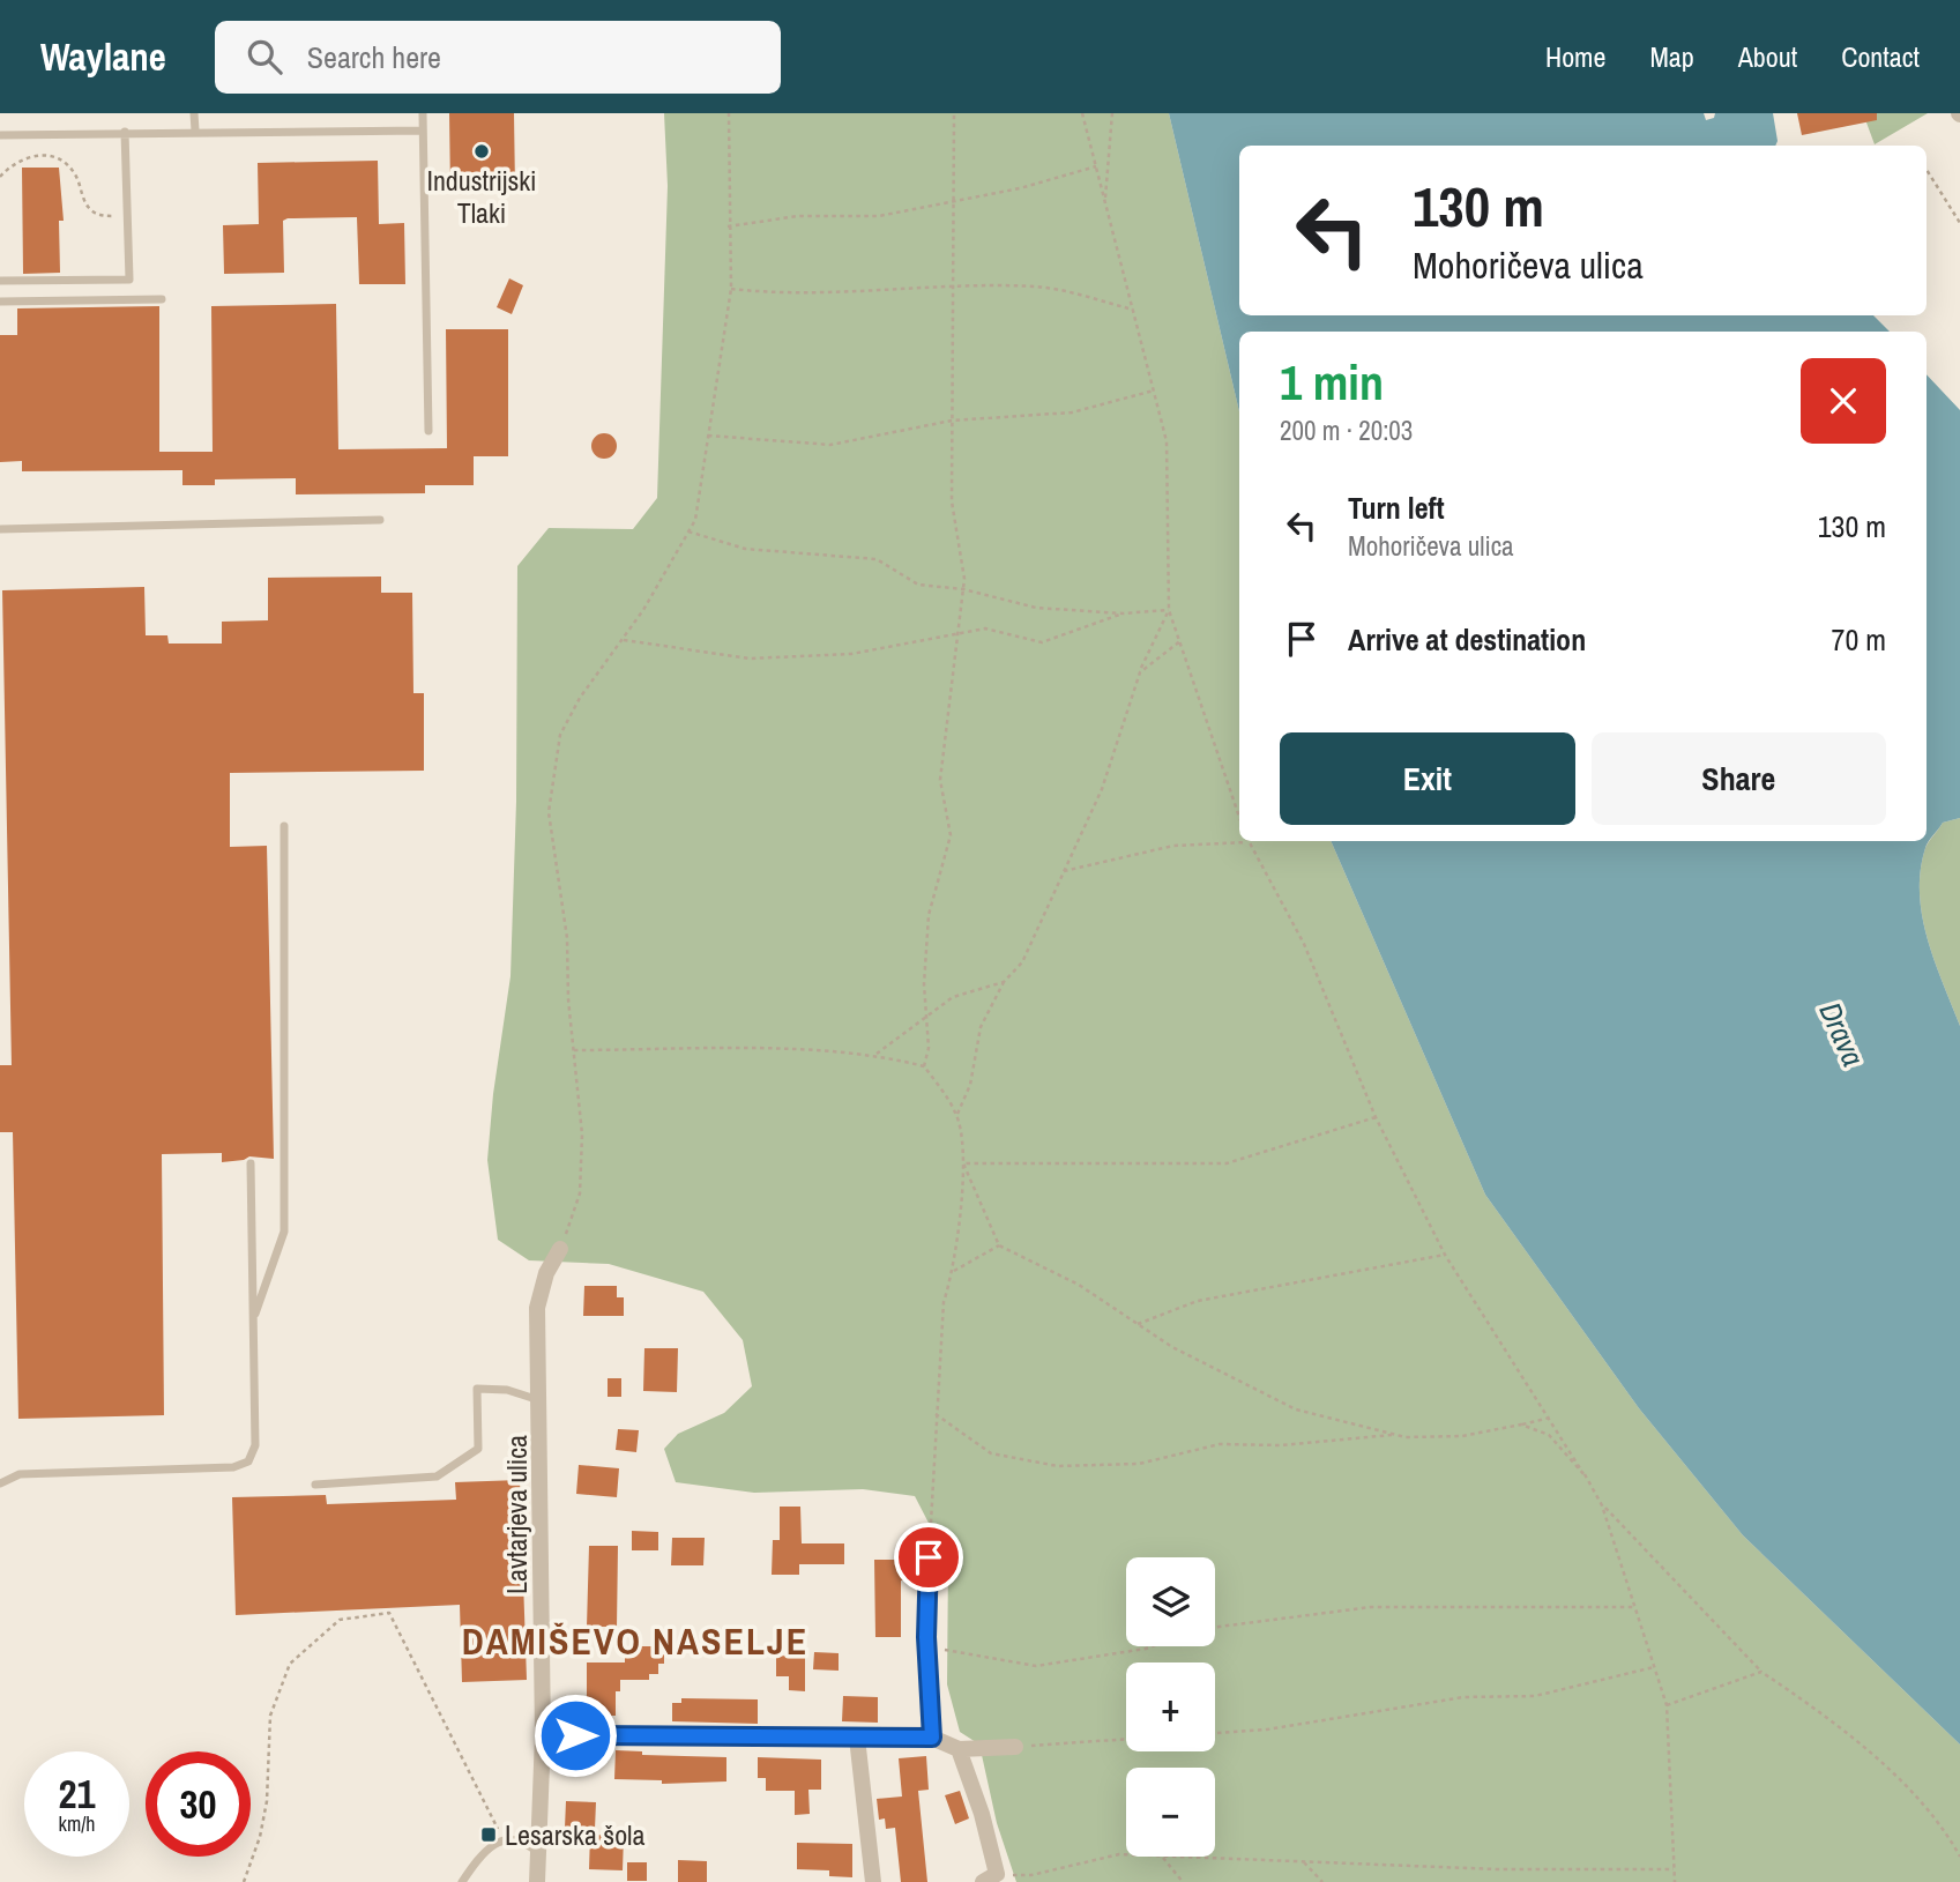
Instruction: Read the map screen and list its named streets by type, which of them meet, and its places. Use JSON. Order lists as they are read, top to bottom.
{
  "streets": {
    "street": ["Lavtarjeva ulica"]
  },
  "districts": ["DAMIŠEVO NASELJE"],
  "water": ["Drava"],
  "places": {
    "other": ["Industrijski Tlaki"],
    "transit": ["Lesarska šola"]
  },
  "page": {
    "header": "Waylane",
    "search": "Search here",
    "nav": [
      "Home",
      "Map",
      "About",
      "Contact"
    ],
    "turn": ["130 m", "Mohoričeva ulica"],
    "heading": ["1 min", "200 m · 20:03"],
    "list": [
      {
        "name": "Turn left",
        "note": "Mohoričeva ulica",
        "value": "130 m"
      },
      {
        "name": "Arrive at destination",
        "value": "70 m"
      }
    ],
    "buttons": ["Exit", "Share"],
    "map_buttons": ["+", "−"],
    "speed": "21 km/h",
    "limit": "30"
  }
}
